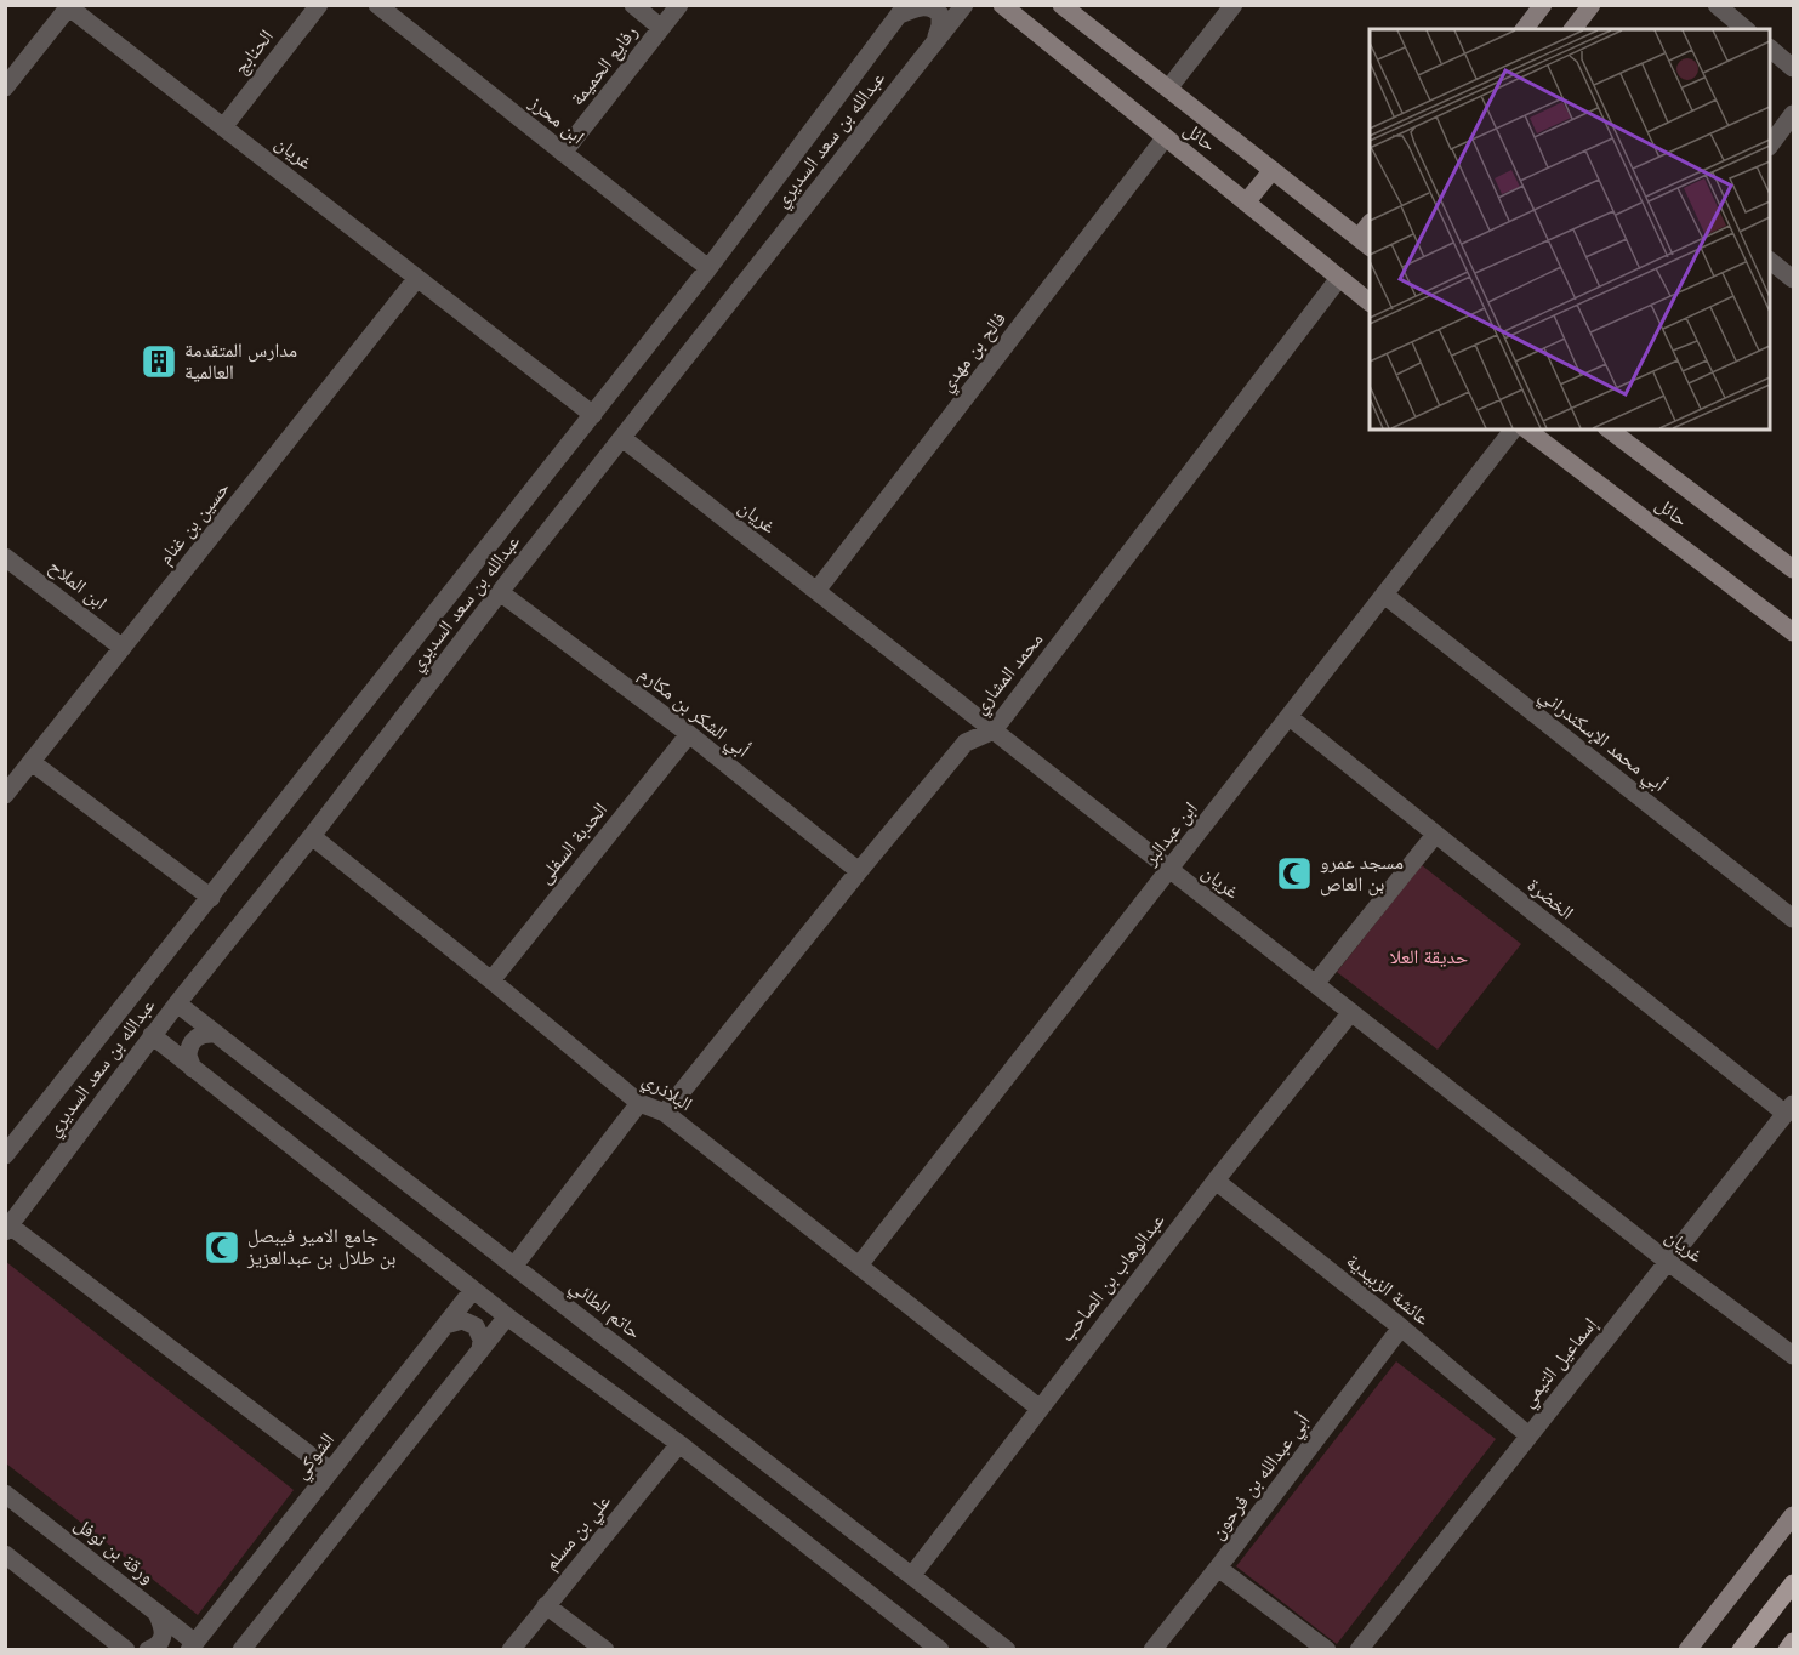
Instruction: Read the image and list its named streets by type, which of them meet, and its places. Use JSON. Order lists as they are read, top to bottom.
{
  "streets": {
    "street": [
      "الحنابج",
      "رفايع الحميمة",
      "ابن محرز",
      "حائل",
      "عبدالله بن سعد السديري",
      "غريان",
      "فالح بن مهدي",
      "حسين بن غنام",
      "ابن الملاح",
      "محمد المشاري",
      "أبي الشكر بن مكارم",
      "أبي محمد الإسكندراني",
      "ابن عبدالبر",
      "الحدبة السفلى",
      "الخضرة",
      "البلاذري",
      "عبدالوهاب بن الصاحب",
      "عائشة الزبيدية",
      "حاتم الطائي",
      "إسماعيل التيمي",
      "الشوكي",
      "أبي عبدالله بن فرحون",
      "علي بن مسلم",
      "ورقة بن نوفل"
    ]
  },
  "crossings": [
    ["الحنابج", "غريان"],
    ["رفايع الحميمة", "ابن محرز"],
    ["ابن محرز", "عبدالله بن سعد السديري"],
    ["حائل", "فالح بن مهدي"],
    ["حائل", "محمد المشاري"],
    ["عبدالله بن سعد السديري", "غريان"],
    ["عبدالله بن سعد السديري", "أبي الشكر بن مكارم"],
    ["عبدالله بن سعد السديري", "البلاذري"],
    ["عبدالله بن سعد السديري", "حاتم الطائي"],
    ["غريان", "فالح بن مهدي"],
    ["غريان", "حسين بن غنام"],
    ["غريان", "محمد المشاري"],
    ["غريان", "ابن عبدالبر"],
    ["غريان", "عبدالوهاب بن الصاحب"],
    ["غريان", "إسماعيل التيمي"],
    ["حسين بن غنام", "ابن الملاح"],
    ["محمد المشاري", "أبي الشكر بن مكارم"],
    ["محمد المشاري", "البلاذري"],
    ["أبي الشكر بن مكارم", "الحدبة السفلى"],
    ["أبي محمد الإسكندراني", "ابن عبدالبر"],
    ["ابن عبدالبر", "الخضرة"],
    ["ابن عبدالبر", "البلاذري"],
    ["الحدبة السفلى", "البلاذري"],
    ["الخضرة", "إسماعيل التيمي"],
    ["البلاذري", "عبدالوهاب بن الصاحب"],
    ["عبدالوهاب بن الصاحب", "عائشة الزبيدية"],
    ["عبدالوهاب بن الصاحب", "حاتم الطائي"],
    ["عائشة الزبيدية", "إسماعيل التيمي"],
    ["عائشة الزبيدية", "أبي عبدالله بن فرحون"],
    ["الشوكي", "ورقة بن نوفل"]
  ],
  "parks": ["حديقة العلا"],
  "places": {
    "building": ["مدارس المتقدمة العالمية"],
    "mosque": ["مسجد عمرو بن العاص", "جامع الامير فيبصل بن طلال بن عبدالعزيز"]
  }
}
